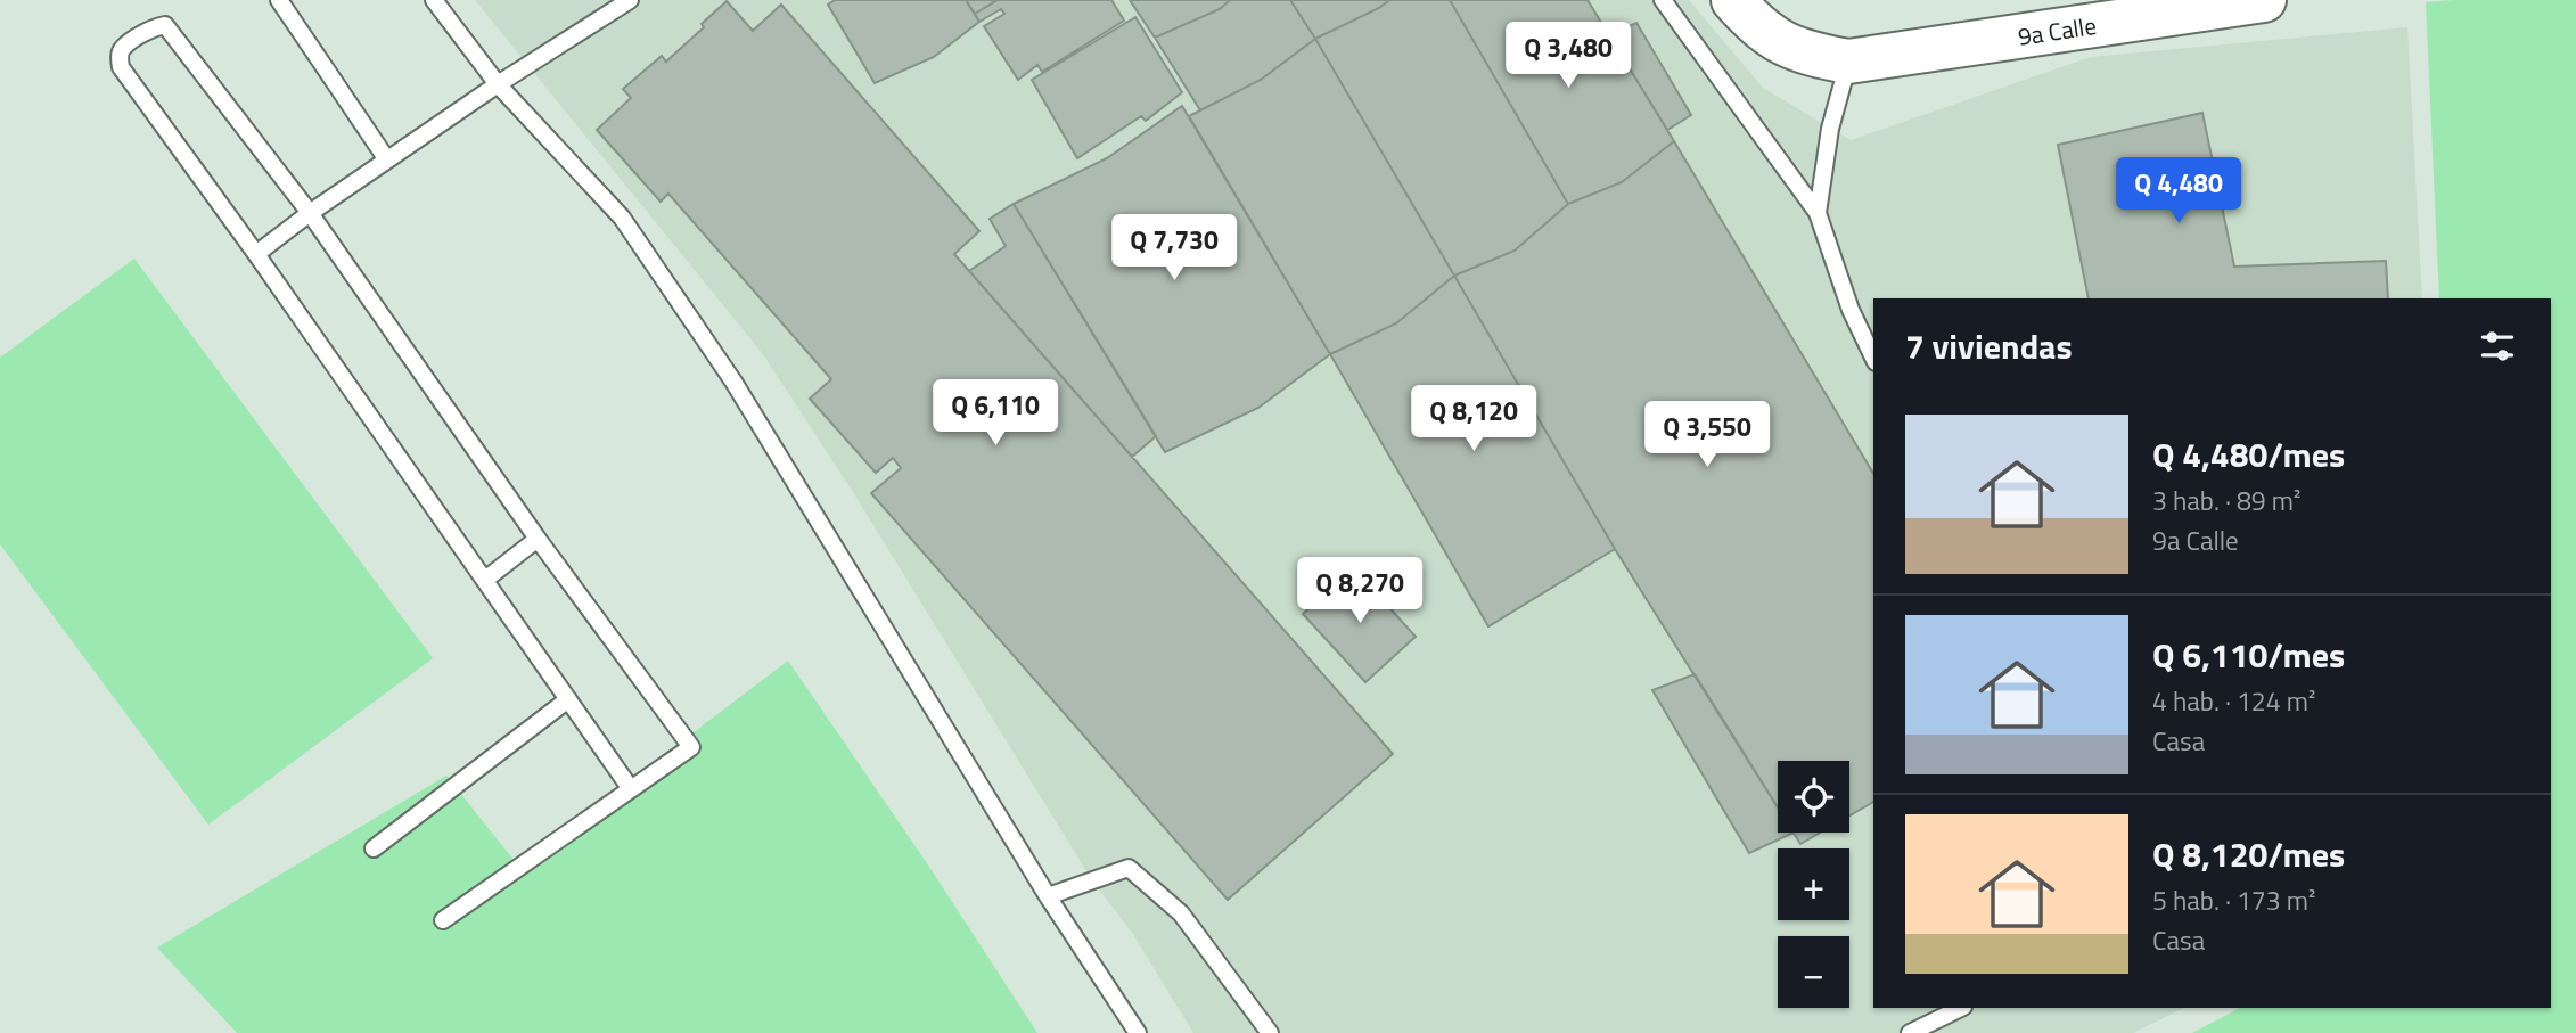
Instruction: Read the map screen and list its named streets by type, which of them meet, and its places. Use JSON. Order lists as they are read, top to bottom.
{
  "streets": {
    "main road": ["9a Calle"]
  },
  "page": {
    "price": [
      "Q 3,480",
      "Q 4,480",
      "Q 7,730",
      "Q 6,110",
      "Q 8,120",
      "Q 3,550",
      "Q 8,270"
    ],
    "heading": "7 viviendas",
    "list": [
      {
        "name": "Q 4,480/mes",
        "note": "3 hab. · 89 m² · 9a Calle"
      },
      {
        "name": "Q 6,110/mes",
        "note": "4 hab. · 124 m² · Casa"
      },
      {
        "name": "Q 8,120/mes",
        "note": "5 hab. · 173 m² · Casa"
      }
    ],
    "map_buttons": ["+", "−"]
  }
}
